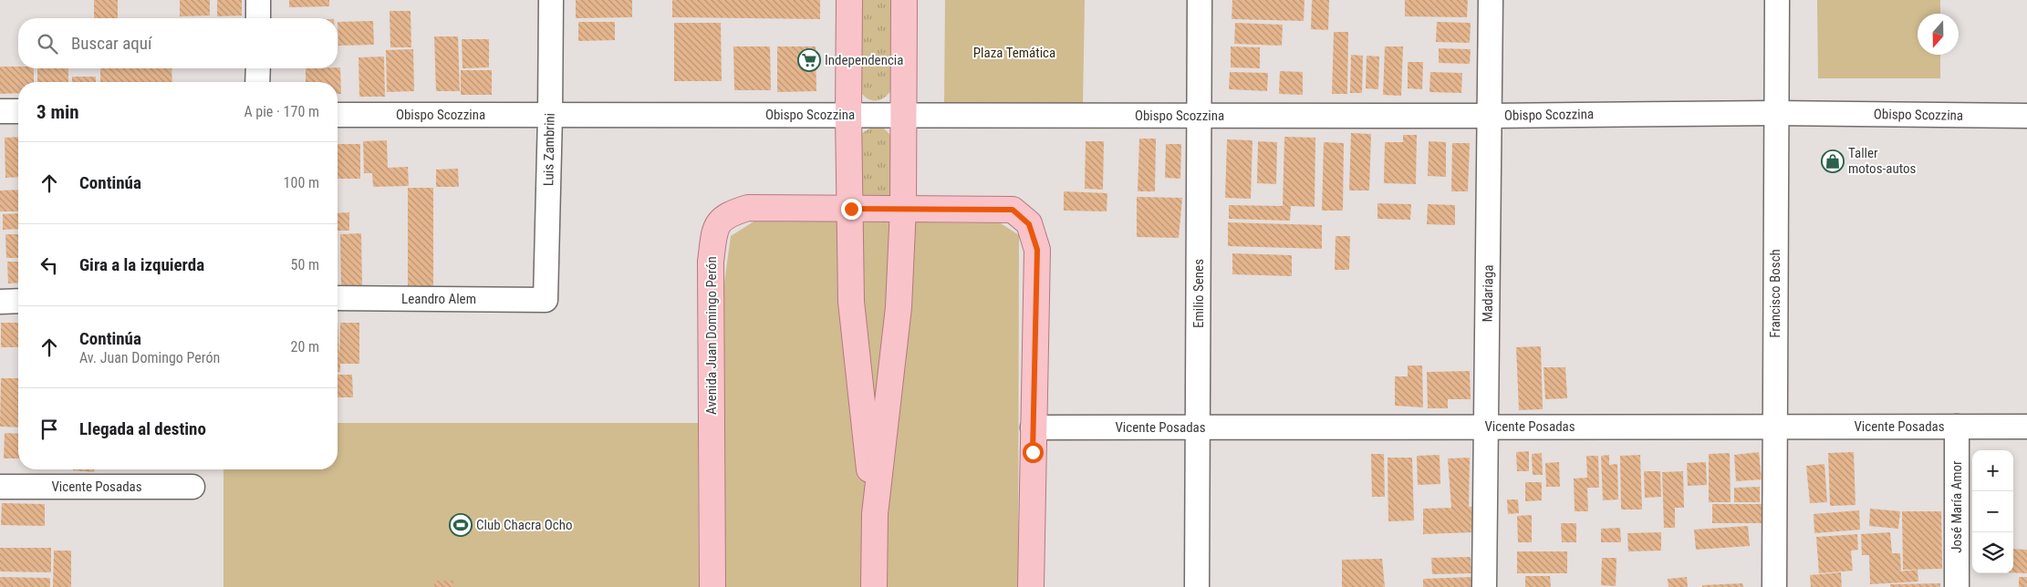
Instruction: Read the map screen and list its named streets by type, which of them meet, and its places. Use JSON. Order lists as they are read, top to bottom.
{
  "streets": {
    "main road": ["Avenida Juan Domingo Perón"],
    "street": [
      "Obispo Scozzina",
      "Luis Zambrini",
      "Emilio Senes",
      "Madariaga",
      "Francisco Bosch",
      "Leandro Alem",
      "Vicente Posadas",
      "José María Amor"
    ]
  },
  "crossings": [
    ["Obispo Scozzina", "Luis Zambrini"],
    ["Obispo Scozzina", "Emilio Senes"],
    ["Obispo Scozzina", "Madariaga"],
    ["Obispo Scozzina", "Francisco Bosch"],
    ["Luis Zambrini", "Leandro Alem"],
    ["Emilio Senes", "Vicente Posadas"],
    ["Madariaga", "Vicente Posadas"],
    ["Francisco Bosch", "Vicente Posadas"],
    ["Vicente Posadas", "José María Amor"]
  ],
  "parks": ["Plaza Temática"],
  "places": {
    "supermarket": ["Independencia"],
    "shop": ["Taller motos-autos"],
    "sports": ["Club Chacra Ocho"]
  },
  "north": "bottom",
  "page": {
    "search": "Buscar aquí",
    "heading": ["3 min", "A pie · 170 m"],
    "list": [
      ["Continúa", "100 m"],
      ["Gira a la izquierda", "50 m"],
      ["Continúa", "Av. Juan Domingo Perón", "20 m"],
      "Llegada al destino"
    ],
    "map_buttons": ["+", "−"]
  }
}
